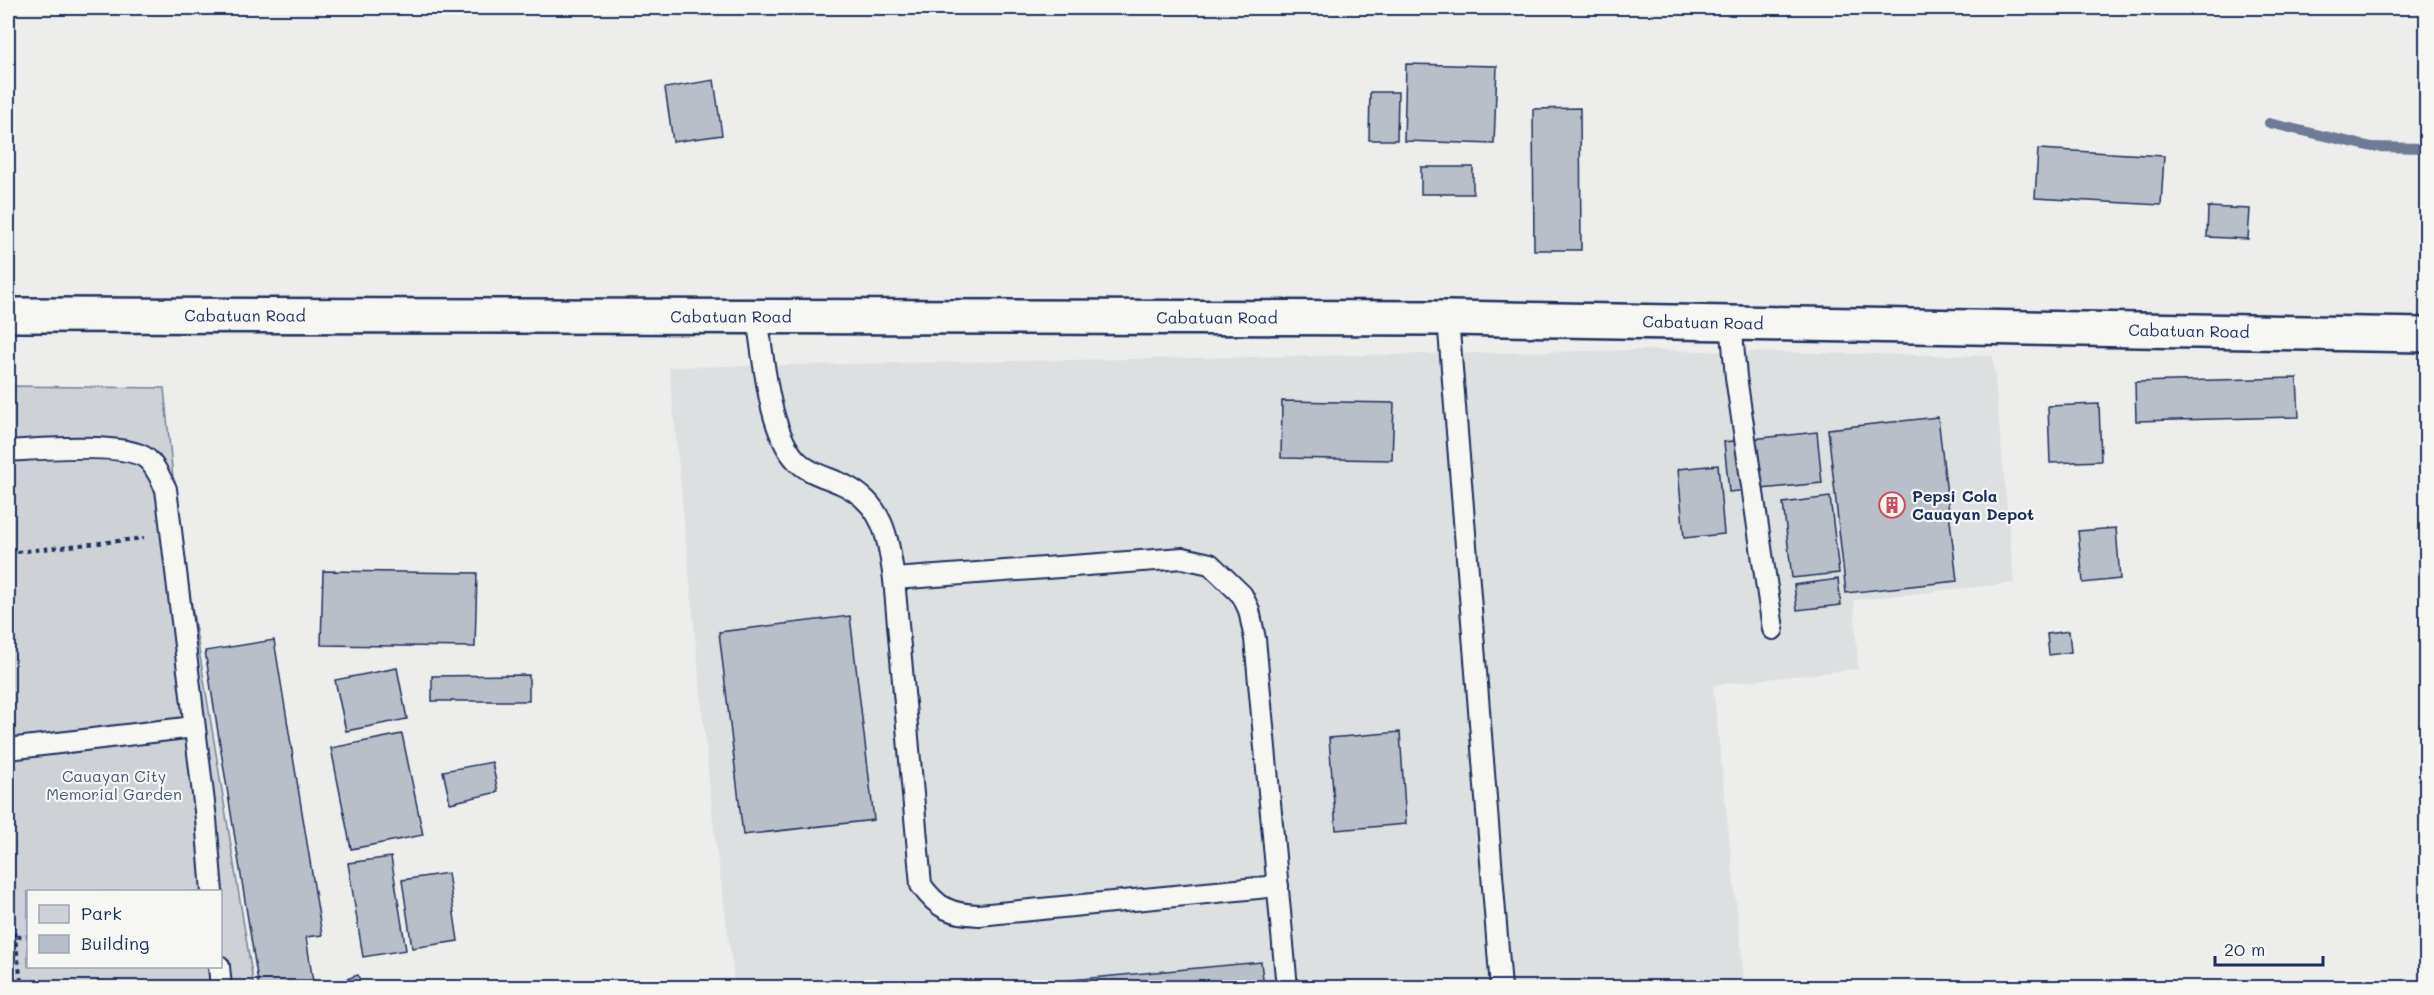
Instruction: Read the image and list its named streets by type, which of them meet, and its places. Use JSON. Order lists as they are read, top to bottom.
{
  "streets": {
    "highway": ["Cabatuan Road"]
  },
  "parks": ["Cauayan City Memorial Garden"],
  "places": {
    "building": ["Pepsi Cola Cauayan Depot"]
  },
  "legend": ["Park", "Building"],
  "scale_bar": "20 m"
}
